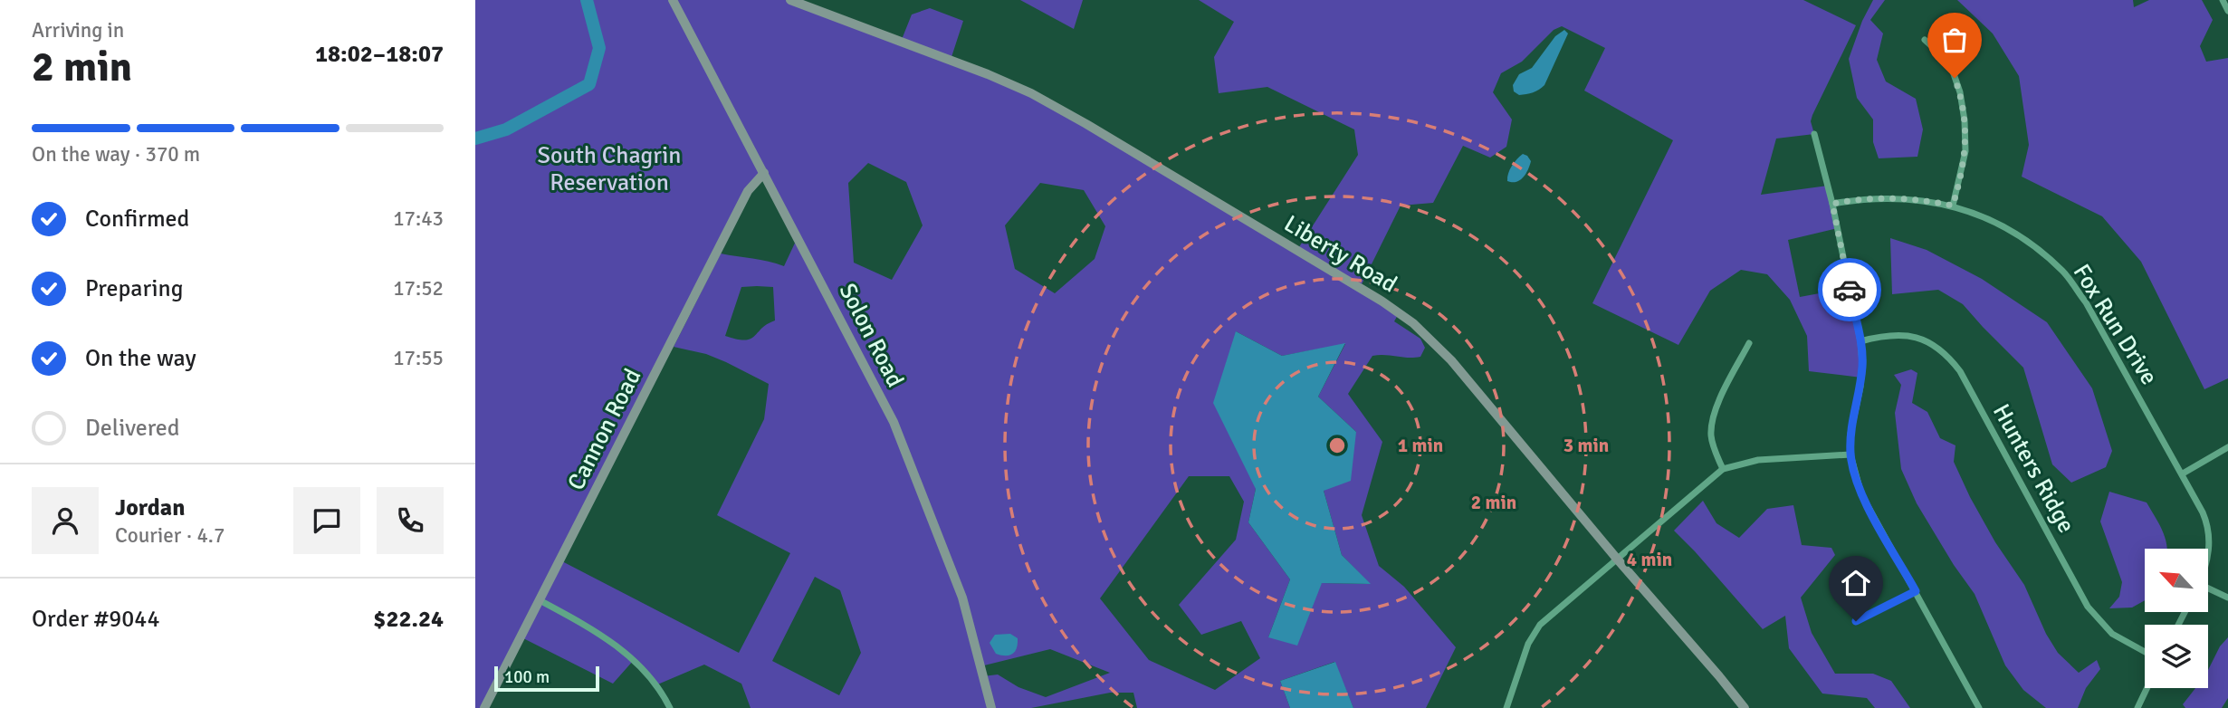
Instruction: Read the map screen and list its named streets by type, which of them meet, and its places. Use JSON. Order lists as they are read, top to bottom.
{
  "streets": {
    "street": [
      "Liberty Road",
      "Fox Run Drive",
      "Solon Road",
      "Cannon Road",
      "Hunters Ridge"
    ]
  },
  "crossings": [
    ["Solon Road", "Cannon Road"]
  ],
  "parks": ["South Chagrin Reservation"],
  "scale_bar": "100 m",
  "north": "top left",
  "page": {
    "heading": ["2 min", "Arriving in", "18:02–18:07"],
    "panel": [
      "Jordan",
      "Courier · 4.7",
      "Order #9044",
      "$22.24"
    ],
    "bar": "On the way · 370 m",
    "list": [
      ["Confirmed", "17:43"],
      ["Preparing", "17:52"],
      ["On the way", "17:55"],
      "Delivered"
    ],
    "scale": "100 m"
  },
  "rings": [
    "1 min",
    "3 min",
    "2 min",
    "4 min"
  ]
}
